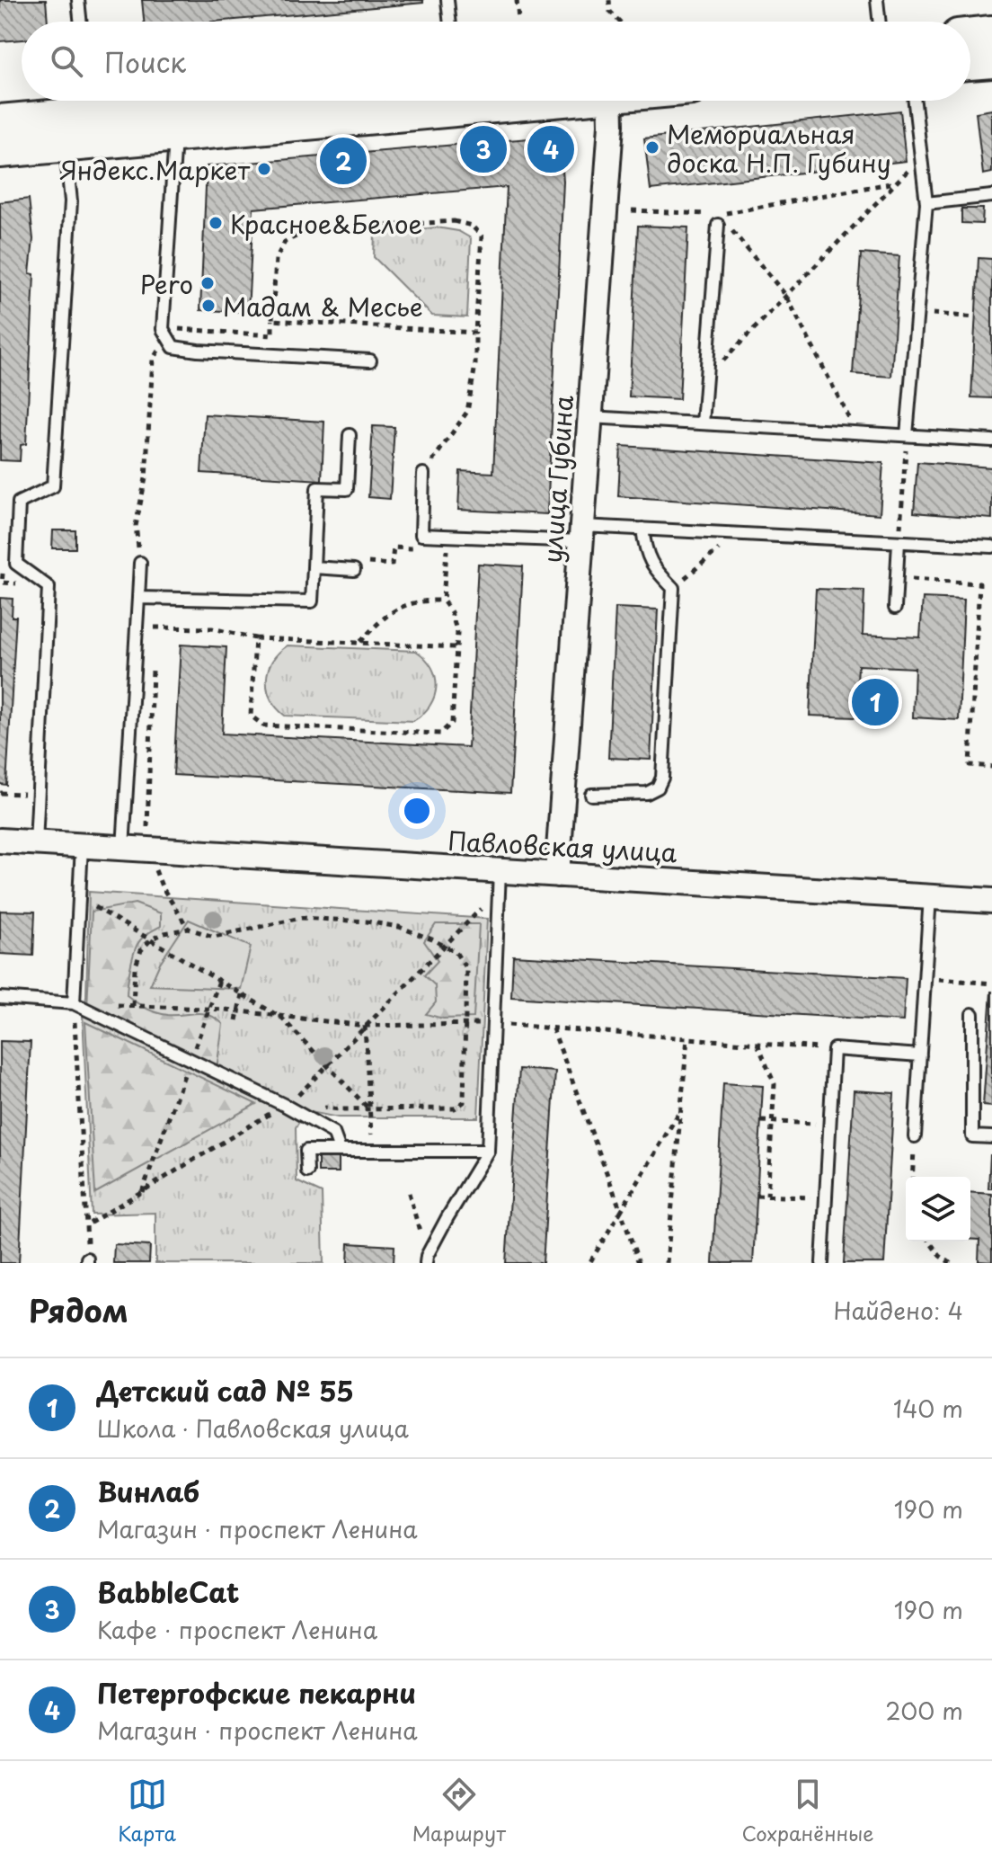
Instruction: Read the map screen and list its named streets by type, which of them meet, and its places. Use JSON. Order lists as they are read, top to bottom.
{
  "streets": {
    "street": ["улица Губина", "Павловская улица"]
  },
  "crossings": [
    ["улица Губина", "Павловская улица"]
  ],
  "places": [
    "Мемориальная доска Н.П. Губину",
    "Яндекс.Маркет",
    "Красное&Белое",
    "Pero",
    "Мадам & Месье"
  ],
  "page": {
    "search": "Поиск",
    "pins": [
      "3",
      "4",
      "2",
      "1"
    ],
    "heading": ["Рядом", "Найдено: 4"],
    "list": [
      {
        "mark": "1",
        "name": "Детский сад № 55",
        "note": "Школа · Павловская улица",
        "value": "140 m"
      },
      {
        "mark": "2",
        "name": "Винлаб",
        "note": "Магазин · проспект Ленина",
        "value": "190 m"
      },
      {
        "mark": "3",
        "name": "BabbleCat",
        "note": "Кафе · проспект Ленина",
        "value": "190 m"
      },
      {
        "mark": "4",
        "name": "Петергофские пекарни",
        "note": "Магазин · проспект Ленина",
        "value": "200 m"
      }
    ],
    "nav": ["Карта", "Маршрут", "Сохранённые"]
  }
}
